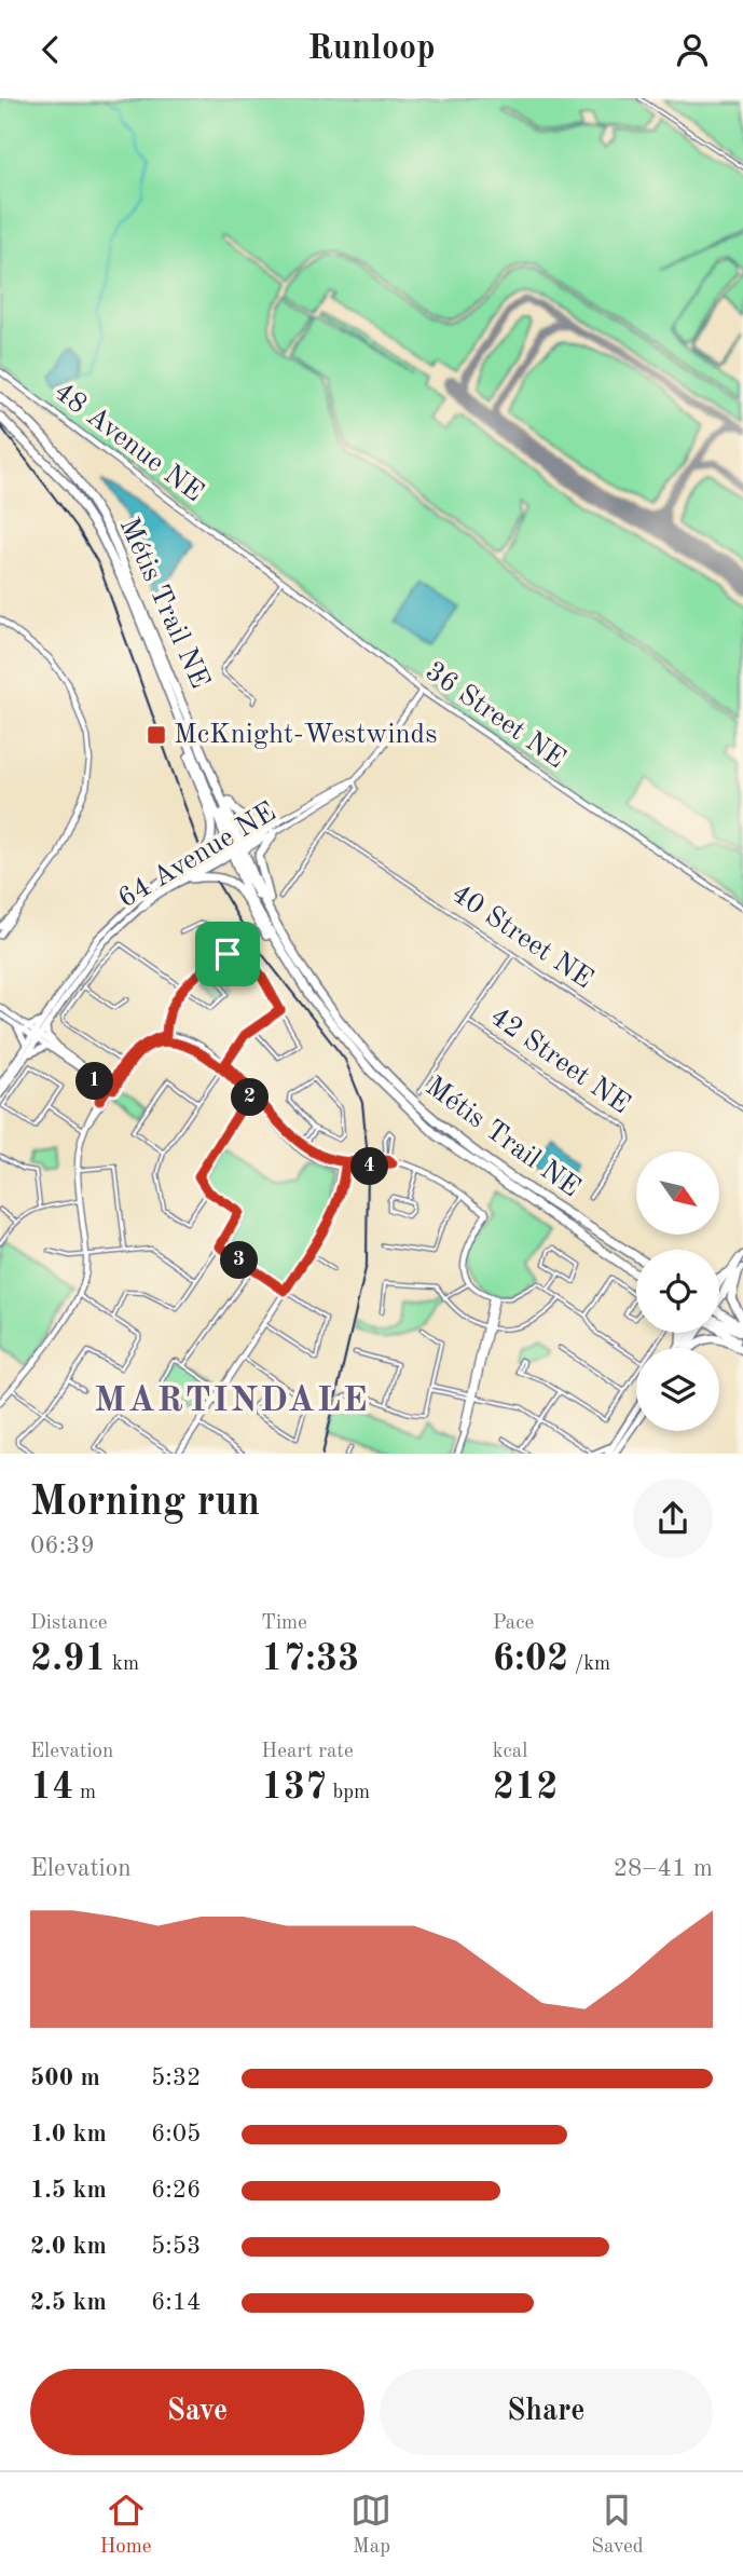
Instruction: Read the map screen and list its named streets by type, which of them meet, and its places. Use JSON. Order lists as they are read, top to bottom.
{
  "streets": {
    "main road": ["Métis Trail NE", "64 Avenue NE"],
    "street": [
      "48 Avenue NE",
      "36 Street NE",
      "40 Street NE",
      "42 Street NE"
    ]
  },
  "crossings": [
    ["48 Avenue NE", "36 Street NE"],
    ["Métis Trail NE", "64 Avenue NE"],
    ["36 Street NE", "64 Avenue NE"]
  ],
  "districts": ["MARTINDALE"],
  "places": {
    "transit": ["McKnight-Westwinds"]
  },
  "north": "bottom right",
  "page": {
    "header": "Runloop",
    "pins": [
      "1",
      "2",
      "4",
      "3"
    ],
    "heading": ["Morning run", "06:39"],
    "stats": [
      ["Distance", "2.91 km"],
      ["Time", "17:33"],
      ["Pace", "6:02 /km"],
      ["Elevation", "14 m"],
      ["Heart rate", "137 bpm"],
      ["kcal", "212"]
    ],
    "chart": ["Elevation", "28–41 m"],
    "list": [
      {
        "name": "500 m",
        "note": "5:32"
      },
      {
        "name": "1.0 km",
        "note": "6:05"
      },
      {
        "name": "1.5 km",
        "note": "6:26"
      },
      {
        "name": "2.0 km",
        "note": "5:53"
      },
      {
        "name": "2.5 km",
        "note": "6:14"
      }
    ],
    "buttons": ["Save", "Share"],
    "tabs": ["Home", "Map", "Saved"]
  }
}
